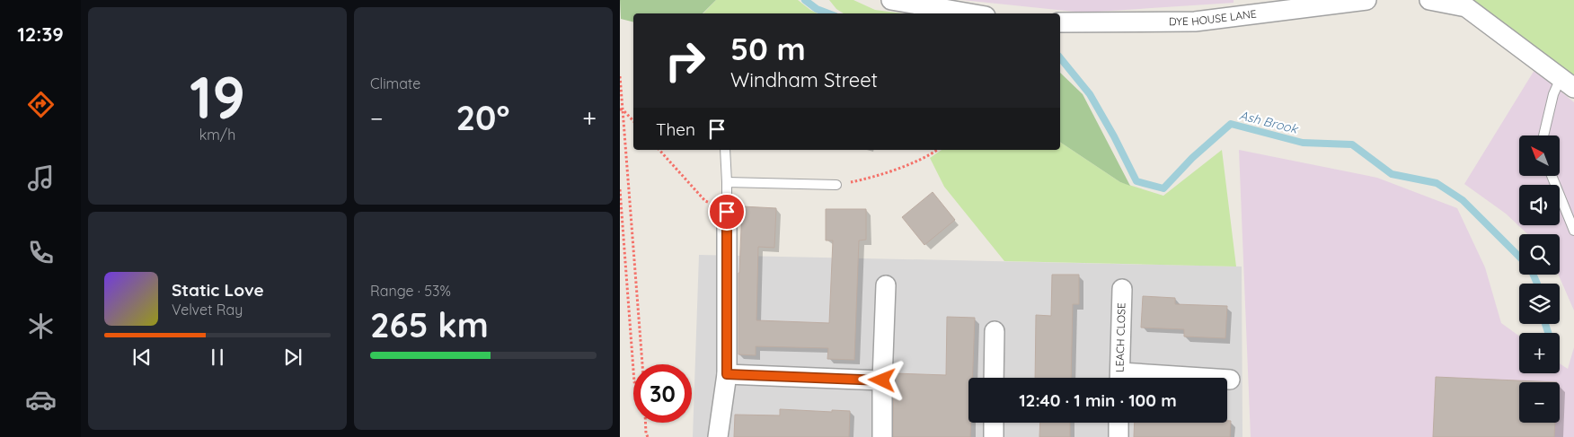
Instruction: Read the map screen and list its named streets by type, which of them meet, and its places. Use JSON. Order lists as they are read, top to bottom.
{
  "streets": {
    "street": ["DYE HOUSE LANE", "LEACH CLOSE"]
  },
  "water": ["Ash Brook"],
  "north": "top left",
  "page": {
    "tabs": "12:39",
    "tile": [
      ["19", "km/h"],
      "Climate",
      ["Range · 53%", "265 km"]
    ],
    "turn": ["50 m", "Windham Street"],
    "heat": ["−", "20°", "+"],
    "then": "Then",
    "map_buttons": ["+", "−"],
    "song": ["Static Love", "Velvet Ray"],
    "limit": "30",
    "trip": "12:40 · 1 min · 100 m"
  }
}
